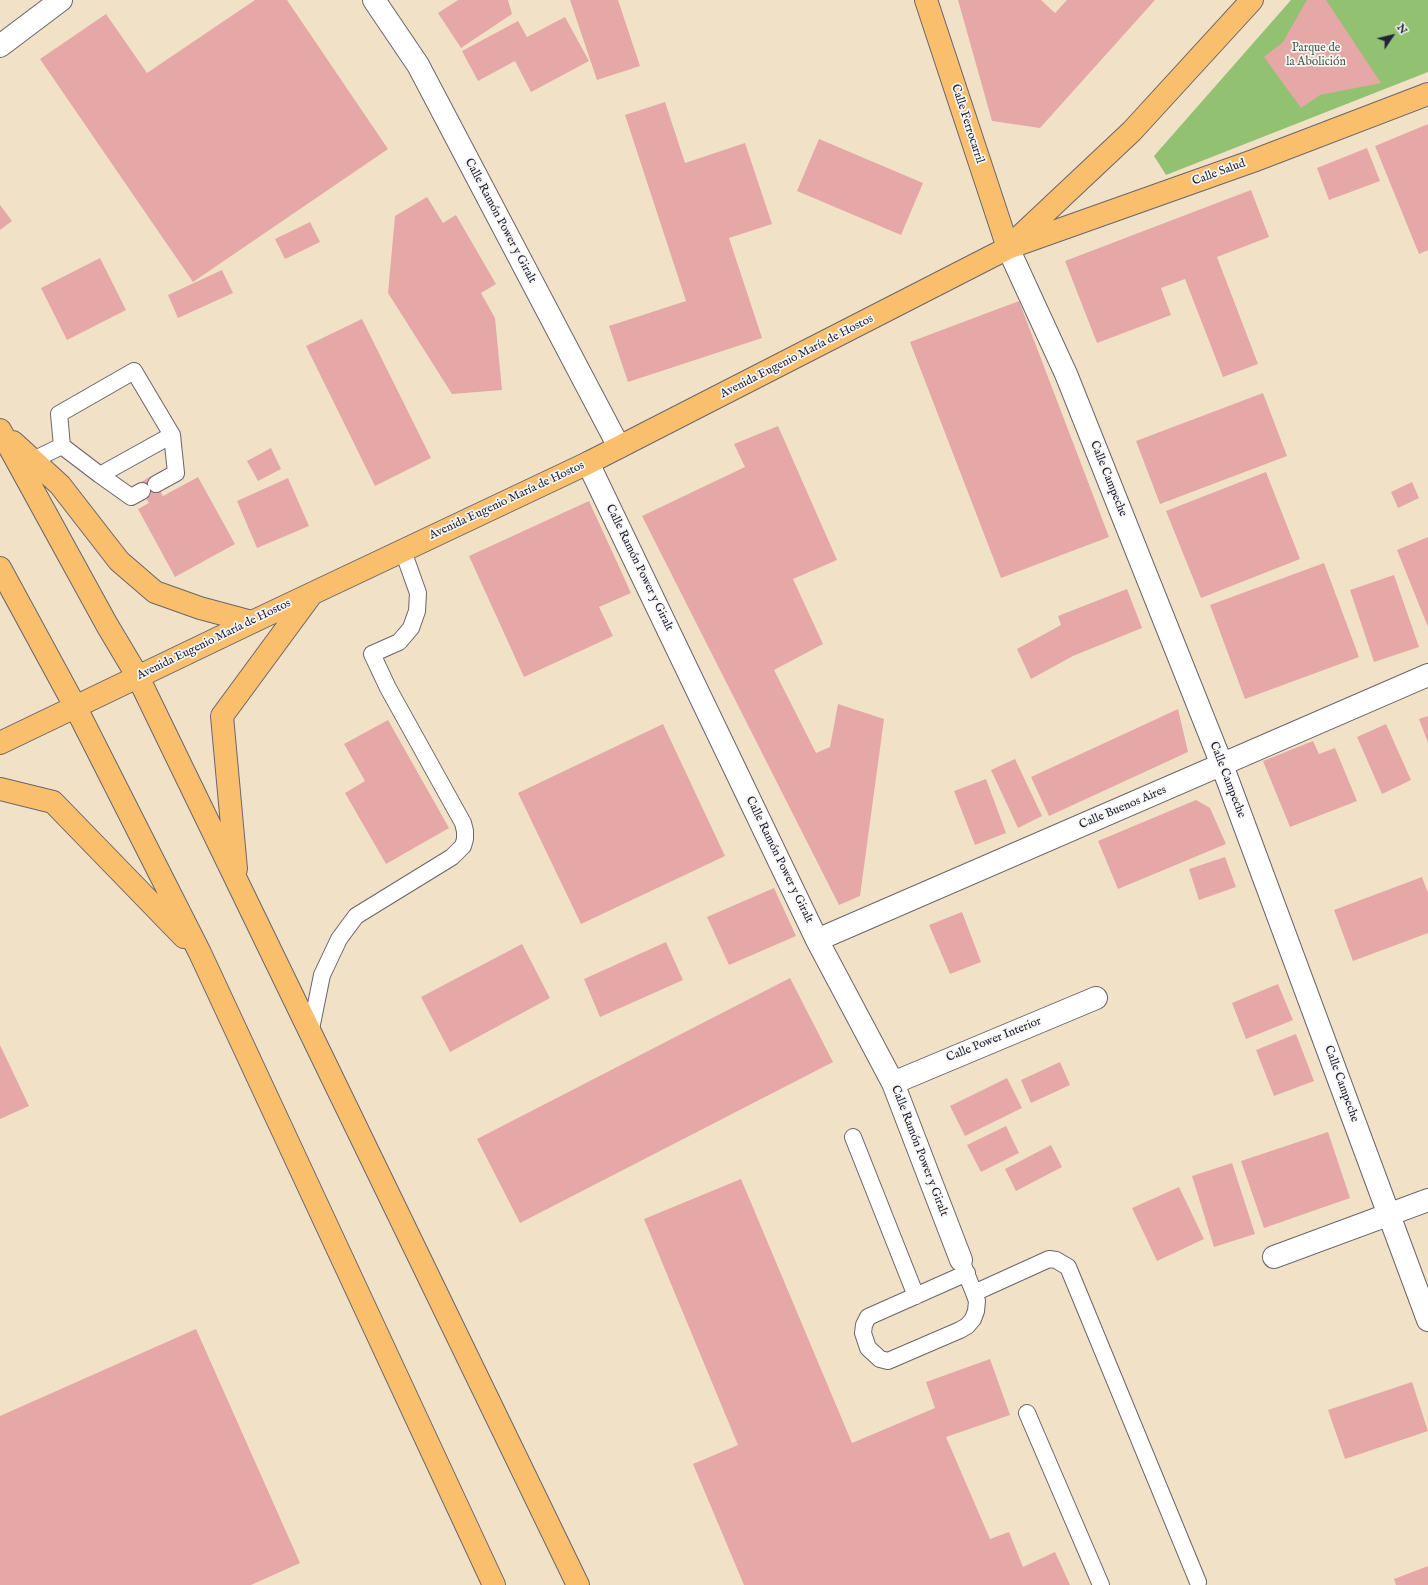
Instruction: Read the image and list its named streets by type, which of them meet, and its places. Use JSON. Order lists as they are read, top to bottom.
{
  "streets": {
    "main road": ["Calle Ferrocarril", "Calle Salud", "Avenida Eugenio María de Hostos"],
    "street": [
      "Calle Ramón Power y Giralt",
      "Calle Campeche",
      "Calle Buenos Aires",
      "Calle Power Interior"
    ]
  },
  "crossings": [
    ["Calle Ferrocarril", "Calle Salud"],
    ["Calle Ferrocarril", "Avenida Eugenio María de Hostos"],
    ["Calle Ferrocarril", "Calle Campeche"],
    ["Calle Salud", "Avenida Eugenio María de Hostos"],
    ["Calle Salud", "Calle Campeche"],
    ["Calle Ramón Power y Giralt", "Avenida Eugenio María de Hostos"],
    ["Calle Ramón Power y Giralt", "Calle Buenos Aires"],
    ["Calle Ramón Power y Giralt", "Calle Power Interior"],
    ["Avenida Eugenio María de Hostos", "Calle Campeche"],
    ["Calle Campeche", "Calle Buenos Aires"]
  ],
  "parks": ["Parque de la Abolición"],
  "north": "top right"
}
